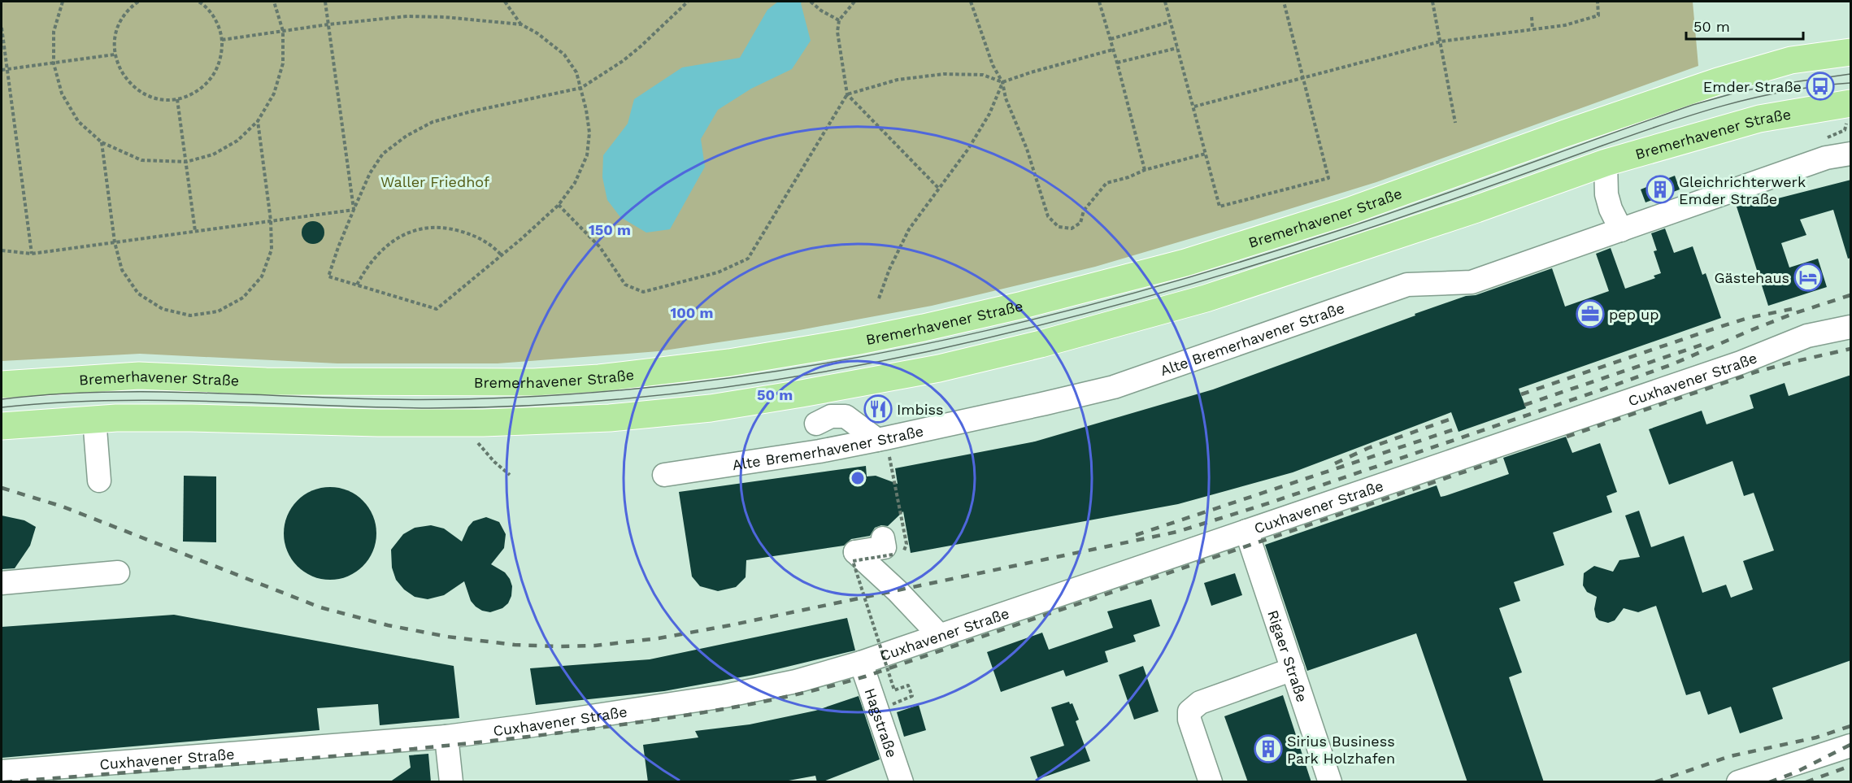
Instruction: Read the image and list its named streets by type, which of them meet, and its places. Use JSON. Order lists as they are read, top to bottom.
{
  "streets": {
    "main road": ["Bremerhavener Straße"],
    "street": [
      "Alte Bremerhavener Straße",
      "Cuxhavener Straße",
      "Rigaer Straße",
      "Hagstraße"
    ]
  },
  "crossings": [
    ["Bremerhavener Straße", "Alte Bremerhavener Straße"],
    ["Cuxhavener Straße", "Rigaer Straße"],
    ["Cuxhavener Straße", "Hagstraße"]
  ],
  "parks": ["Waller Friedhof"],
  "places": {
    "bus stop": ["Emder Straße"],
    "building": ["Gleichrichterwerk Emder Straße", "Sirius Business Park Holzhafen"],
    "hotel": ["Gästehaus"],
    "office": ["pep up"],
    "restaurant": ["Imbiss"]
  },
  "scale_bar": "50 m",
  "rings": ["150 m", "100 m", "50 m"]
}
